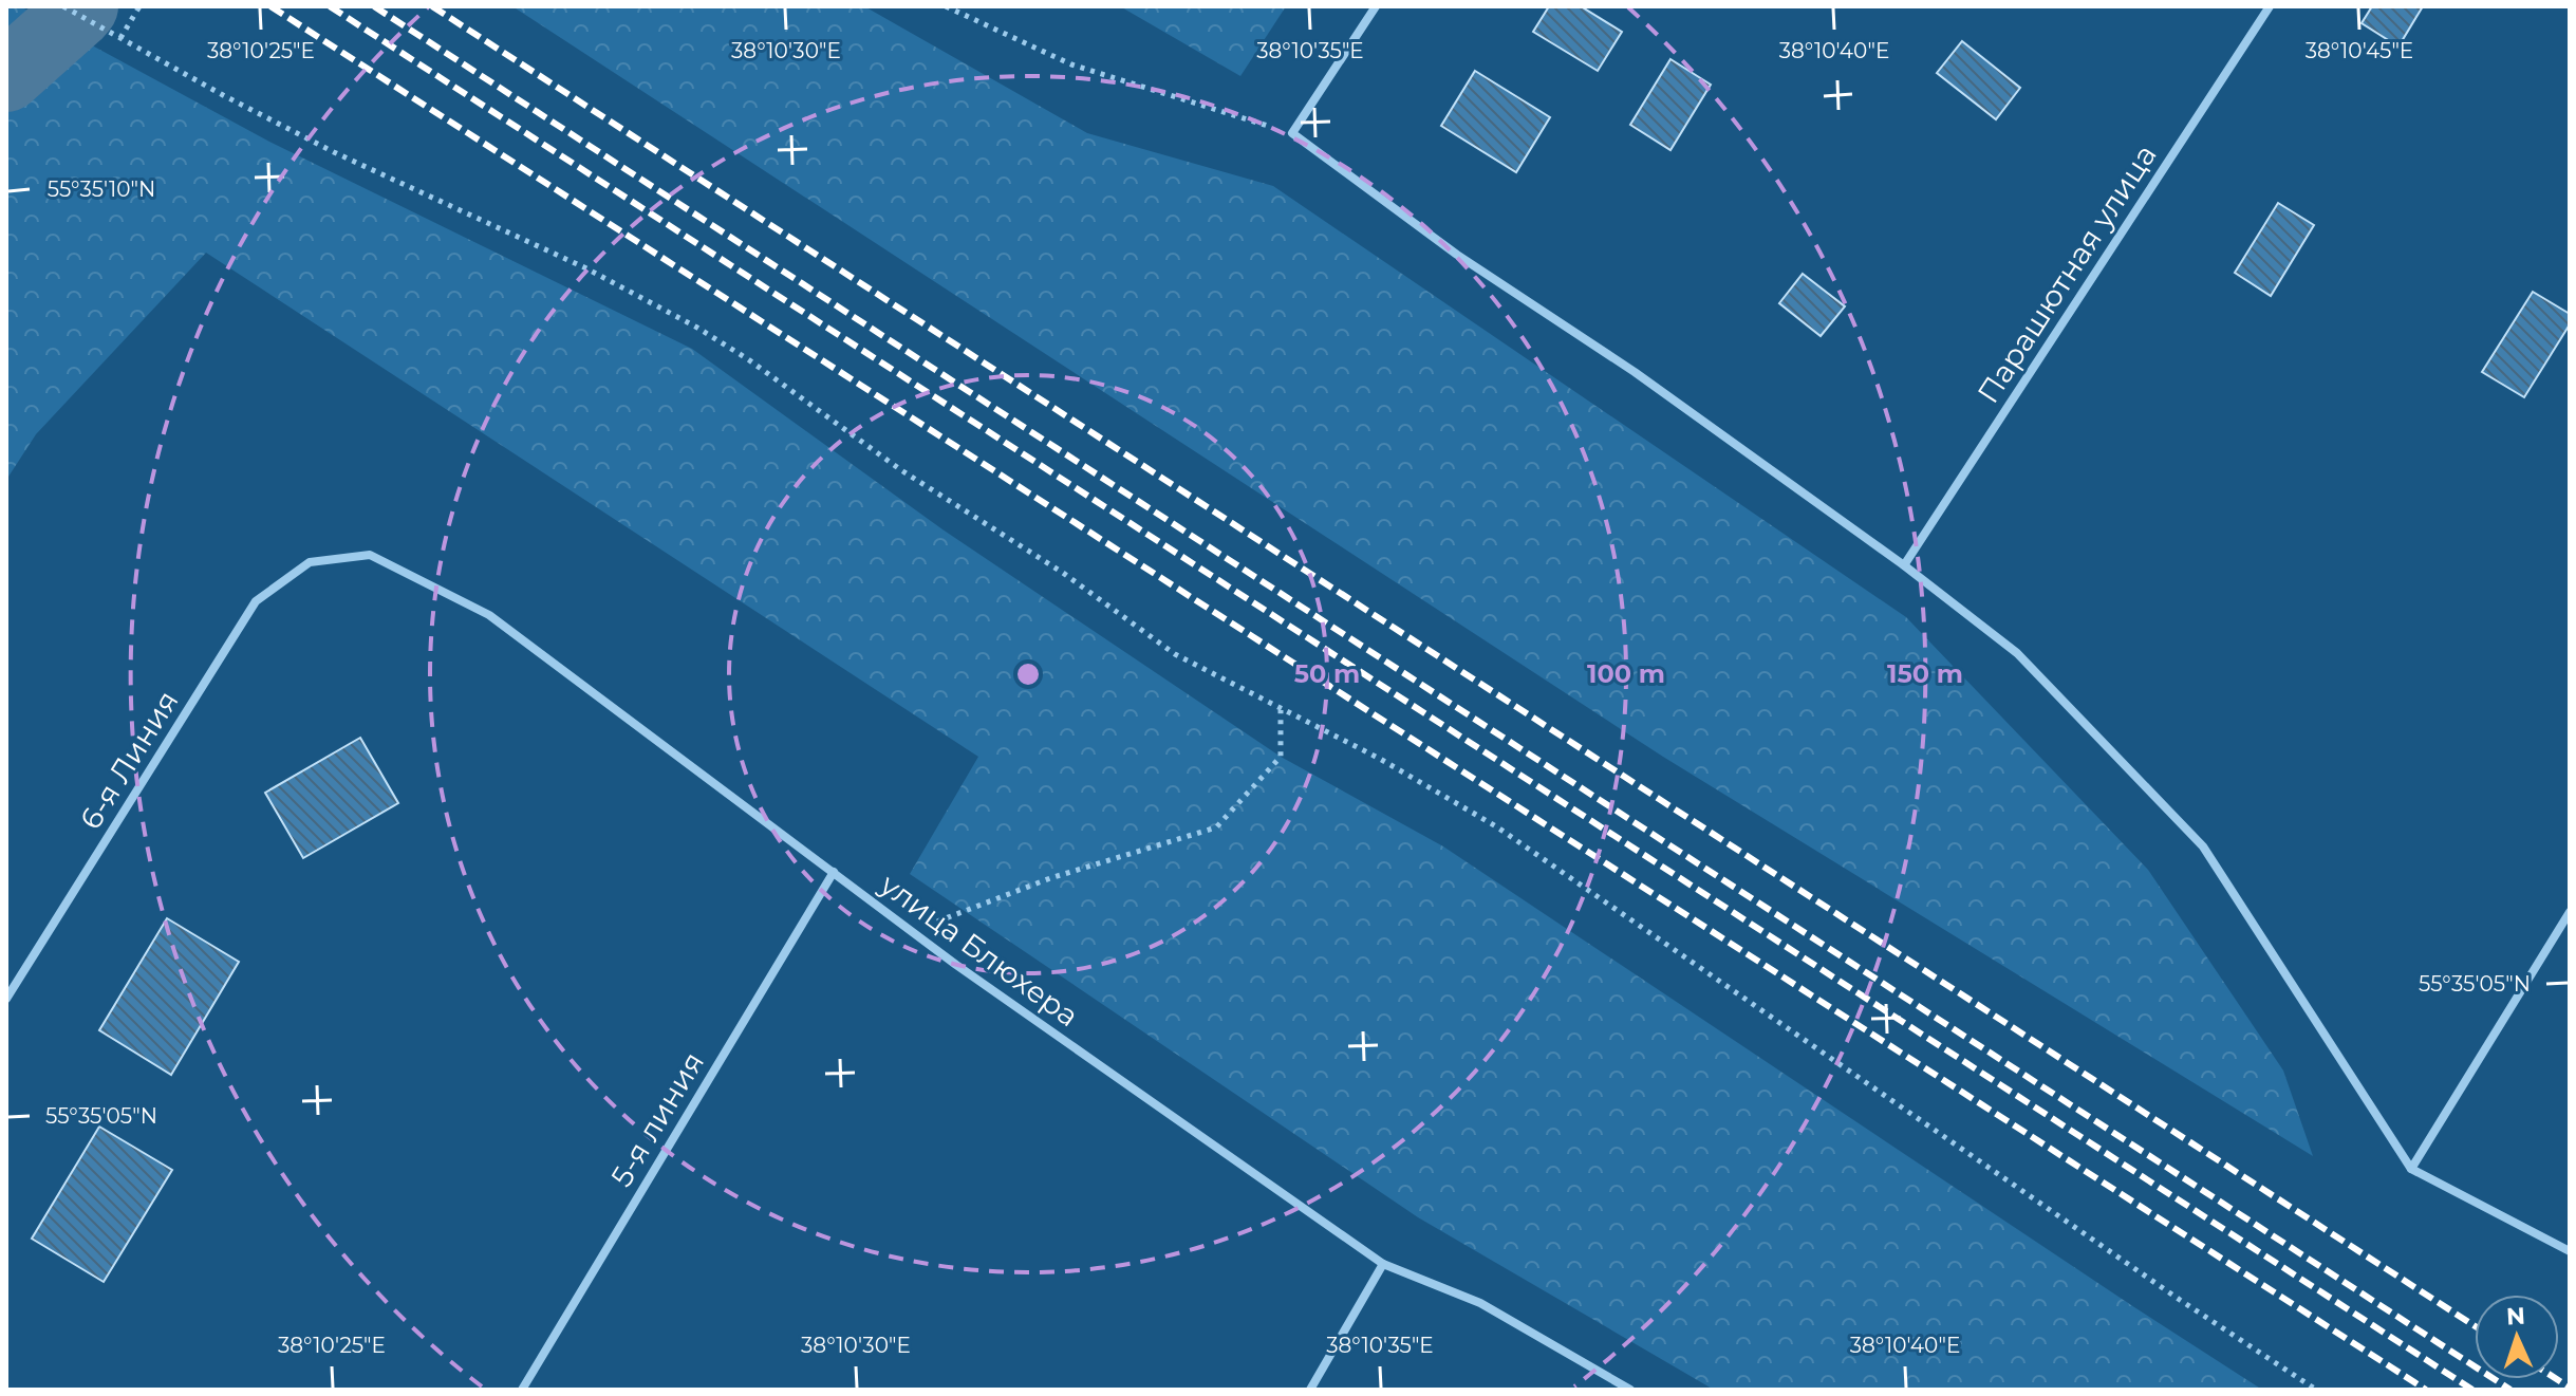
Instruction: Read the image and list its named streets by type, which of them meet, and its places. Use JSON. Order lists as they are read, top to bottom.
{
  "streets": {
    "street": [
      "Парашютная улица",
      "6-я Линия",
      "улица Блюхера",
      "5-я линия"
    ]
  },
  "crossings": [
    ["6-я Линия", "улица Блюхера"],
    ["улица Блюхера", "5-я линия"]
  ],
  "north": "top",
  "coordinates": [
    "38°10'25\"E",
    "38°10'30\"E",
    "38°10'35\"E",
    "38°10'40\"E",
    "38°10'45\"E",
    "55°35'10\"N",
    "55°35'05\"N"
  ],
  "rings": ["50 m", "100 m", "150 m"]
}
